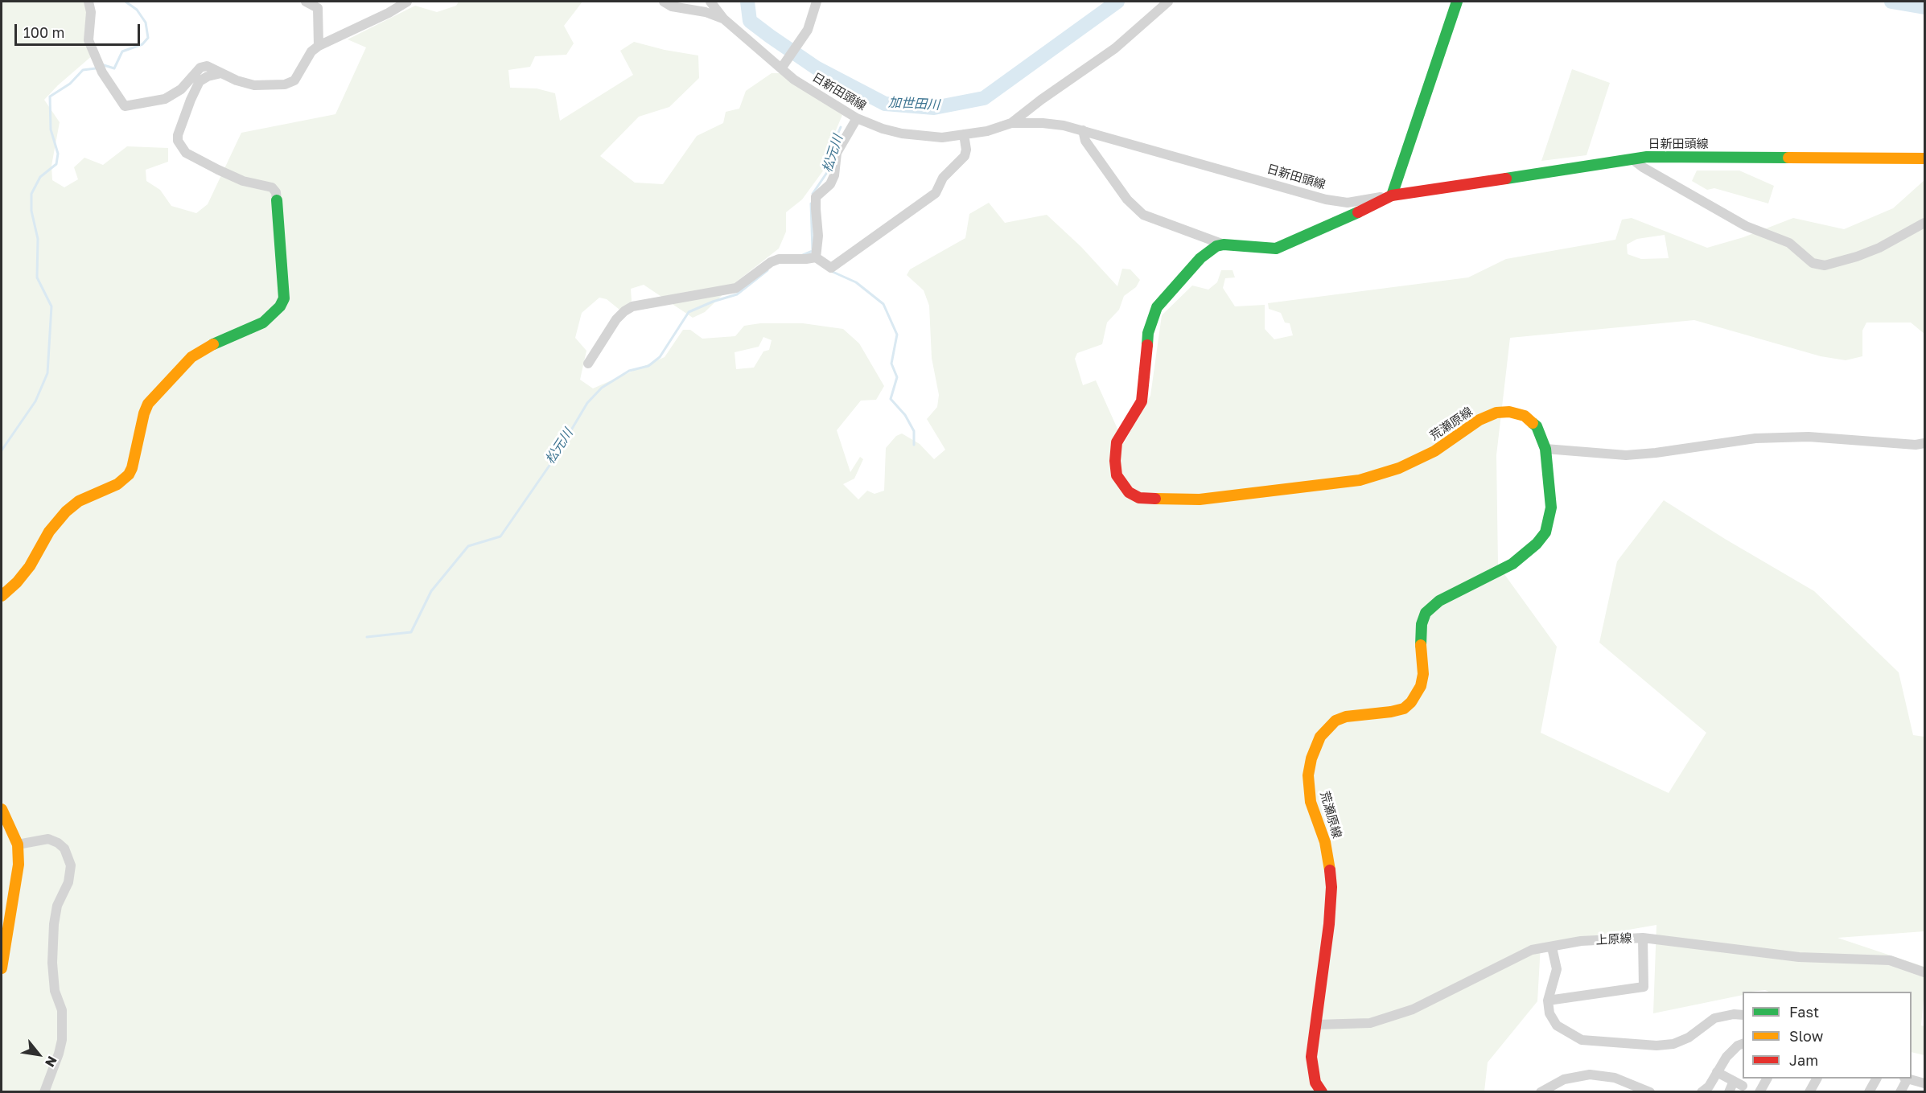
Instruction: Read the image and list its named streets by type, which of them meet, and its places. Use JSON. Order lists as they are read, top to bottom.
{
  "streets": {
    "street": ["日新田頭線", "荒瀬原線", "上原線"]
  },
  "crossings": [
    ["荒瀬原線", "上原線"]
  ],
  "water": ["加世田川", "松元川"],
  "legend": ["Fast", "Slow", "Jam"],
  "scale_bar": "100 m",
  "north": "bottom right"
}
